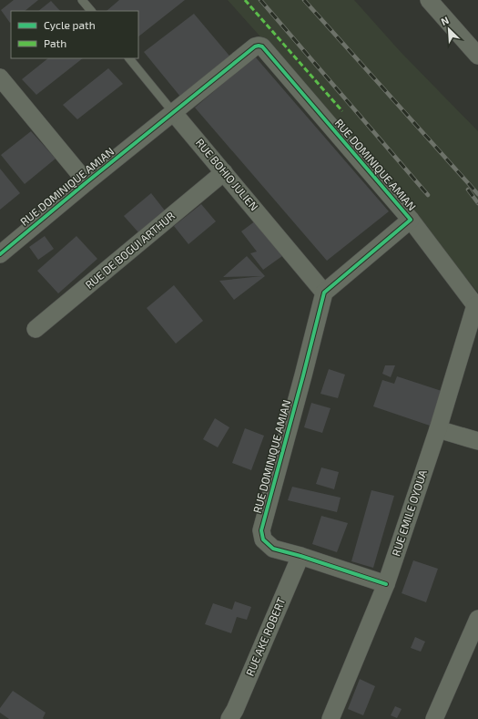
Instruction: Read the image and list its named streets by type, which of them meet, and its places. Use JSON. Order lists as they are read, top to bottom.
{
  "streets": {
    "street": [
      "RUE DOMINIQUE AMIAN",
      "RUE BOHIO JULIEN",
      "RUE DE BOGUI ARTHUR",
      "RUE EMILE OYOUA",
      "RUE AKE ROBERT"
    ]
  },
  "crossings": [
    ["RUE DOMINIQUE AMIAN", "RUE BOHIO JULIEN"],
    ["RUE DOMINIQUE AMIAN", "RUE EMILE OYOUA"],
    ["RUE DOMINIQUE AMIAN", "RUE AKE ROBERT"],
    ["RUE BOHIO JULIEN", "RUE DE BOGUI ARTHUR"]
  ],
  "legend": ["Cycle path", "Path"],
  "north": "top left"
}
